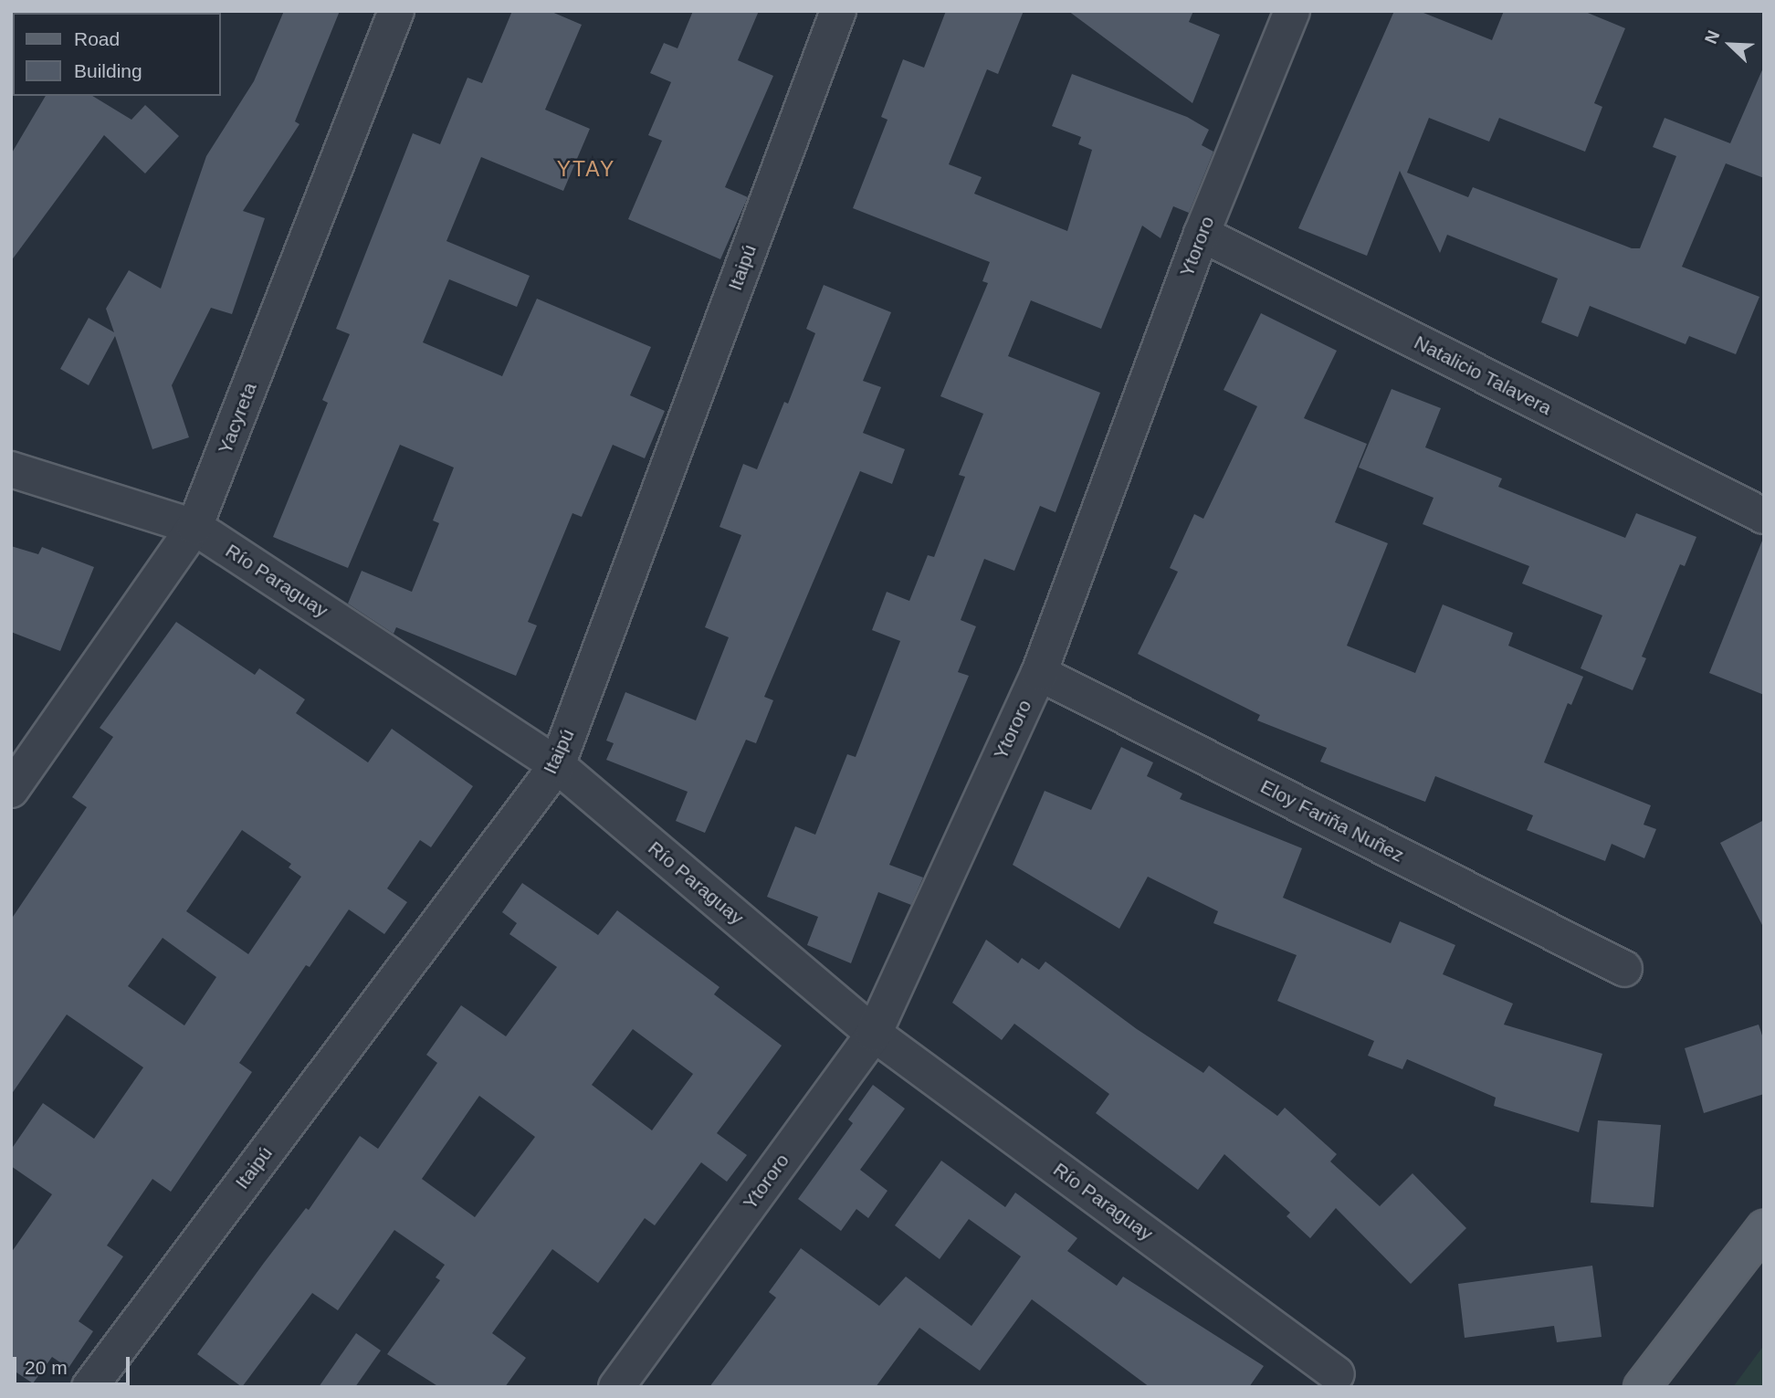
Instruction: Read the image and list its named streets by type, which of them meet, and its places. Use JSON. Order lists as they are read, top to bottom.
{
  "streets": {
    "street": [
      "Ytororo",
      "Itaipú",
      "Natalicio Talavera",
      "Yacyreta",
      "Río Paraguay",
      "Eloy Fariña Nuñez"
    ]
  },
  "crossings": [
    ["Ytororo", "Natalicio Talavera"],
    ["Ytororo", "Río Paraguay"],
    ["Ytororo", "Eloy Fariña Nuñez"],
    ["Itaipú", "Río Paraguay"],
    ["Yacyreta", "Río Paraguay"]
  ],
  "districts": ["YTAY"],
  "legend": ["Road", "Building"],
  "scale_bar": "20 m",
  "north": "top left"
}
